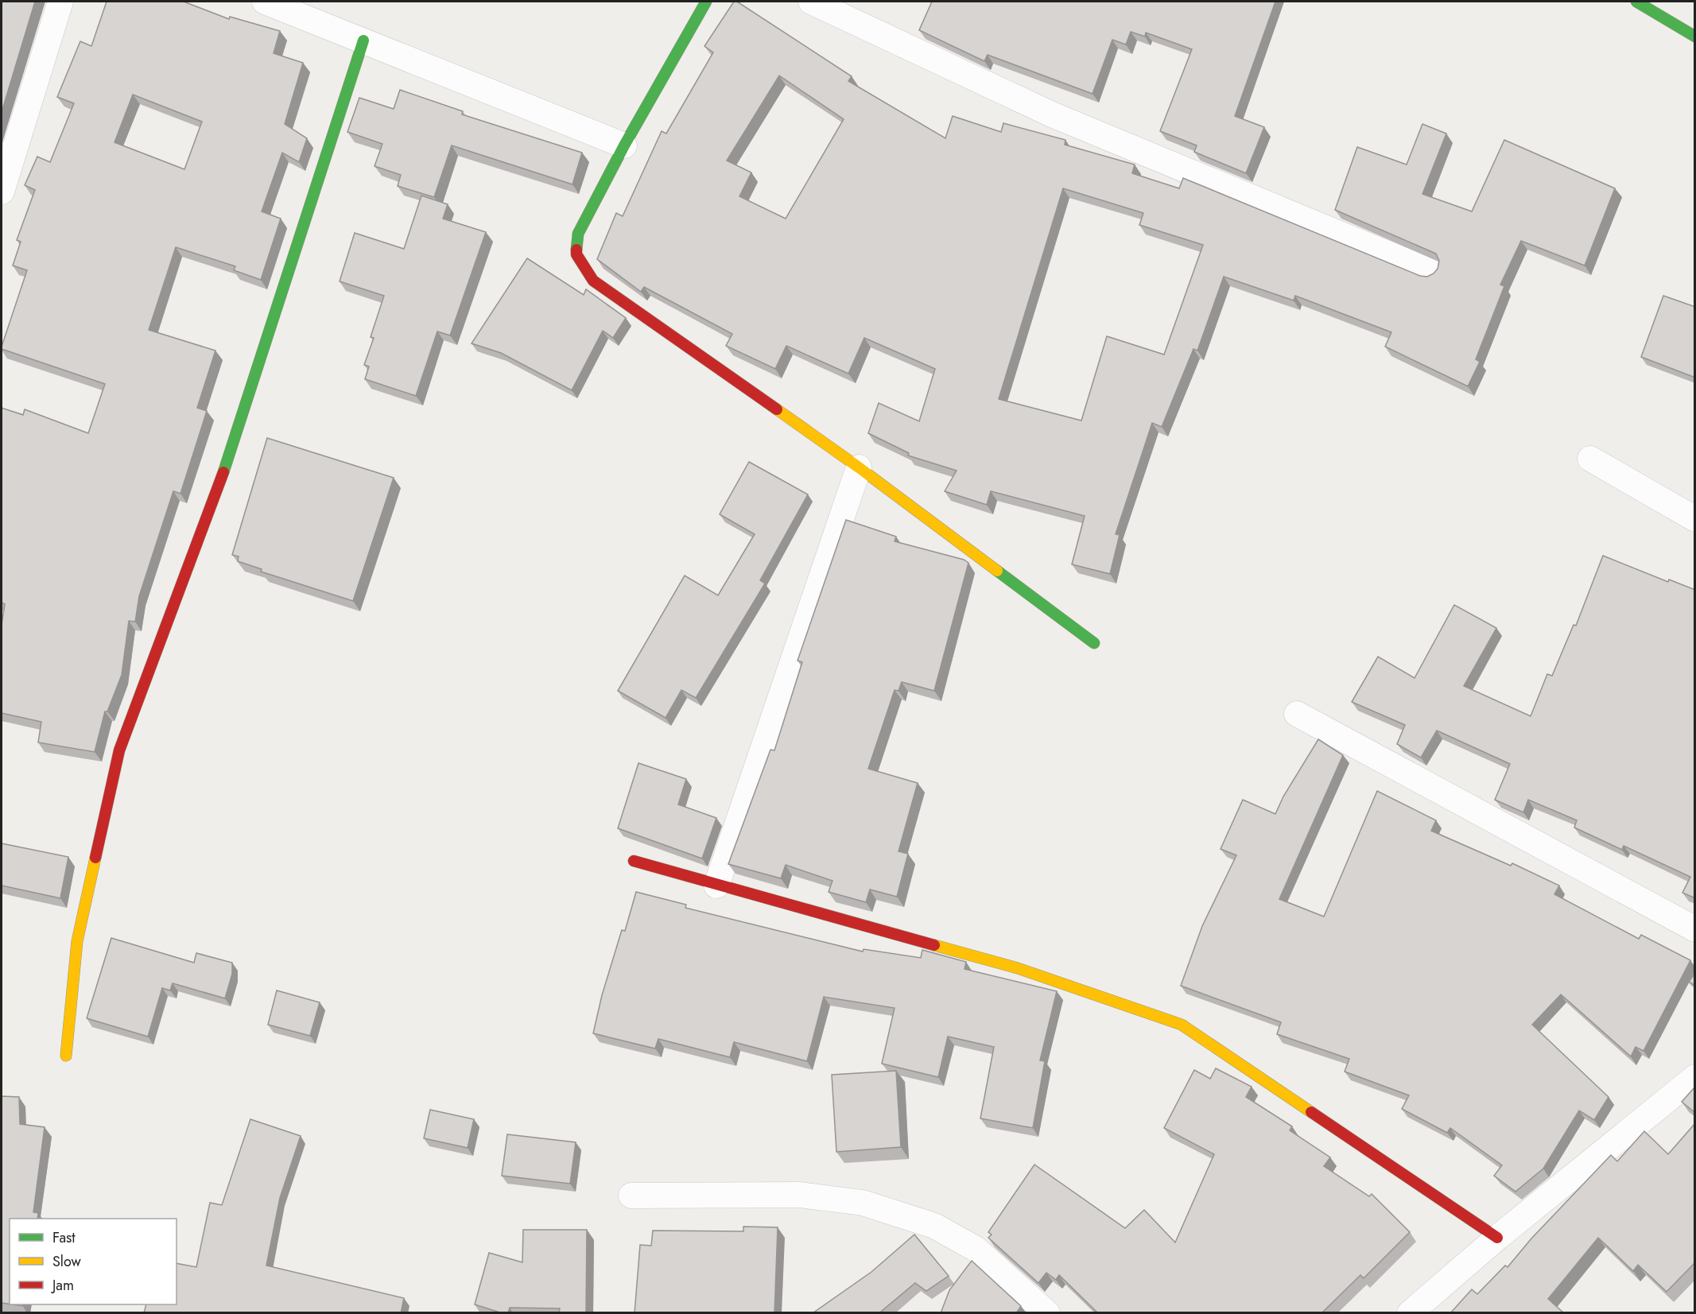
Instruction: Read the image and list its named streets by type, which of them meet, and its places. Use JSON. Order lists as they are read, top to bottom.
{
  "legend": ["Fast", "Slow", "Jam"]
}
